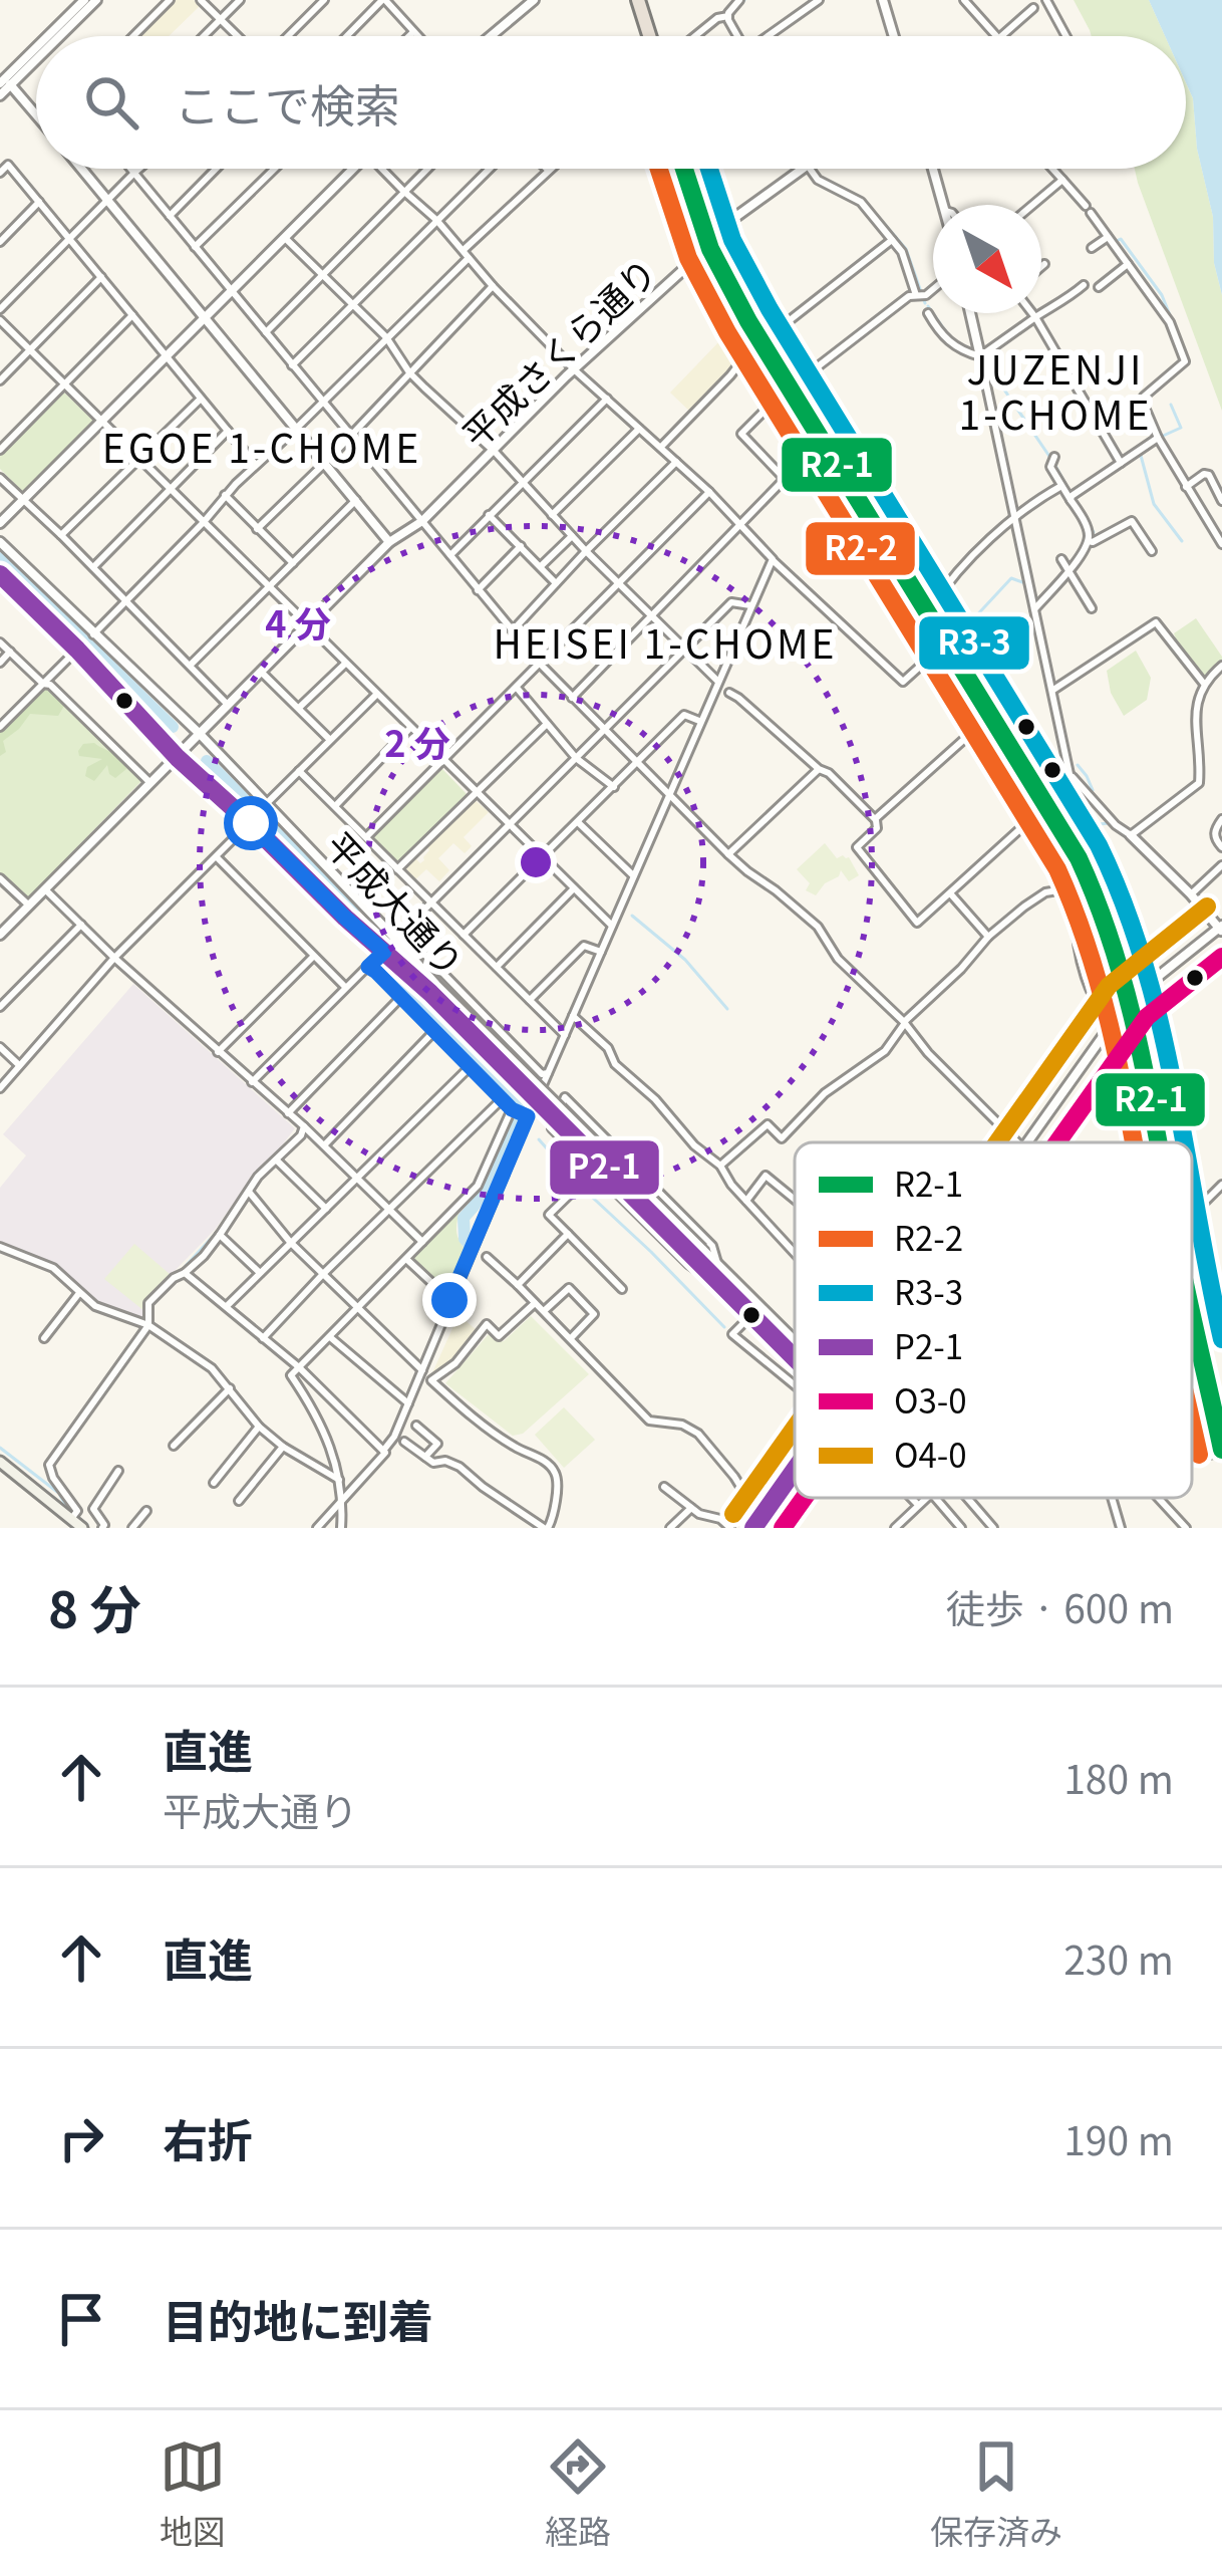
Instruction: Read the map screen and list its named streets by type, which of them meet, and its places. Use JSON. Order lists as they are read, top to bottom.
{
  "streets": {
    "street": ["平成さくら通り", "平成大通り"]
  },
  "crossings": [
    ["平成さくら通り", "平成大通り"]
  ],
  "districts": ["JUZENJI 1-CHOME", "EGOE 1-CHOME", "HEISEI 1-CHOME"],
  "lines": [
    "transit line R2-1",
    "transit line R2-2",
    "transit line R3-3",
    "transit line P2-1",
    "transit line O4-0",
    "transit line O3-0"
  ],
  "legend": [
    "R2-1",
    "R2-2",
    "R3-3",
    "P2-1",
    "O3-0",
    "O4-0"
  ],
  "north": "bottom right",
  "page": {
    "search": "ここで検索",
    "heading": ["8 分", "徒歩 · 600 m"],
    "list": [
      ["直進", "平成大通り", "180 m"],
      ["直進", "230 m"],
      ["右折", "190 m"],
      "目的地に到着"
    ],
    "nav": ["地図", "経路", "保存済み"]
  },
  "rings": ["4 分", "2 分"]
}
